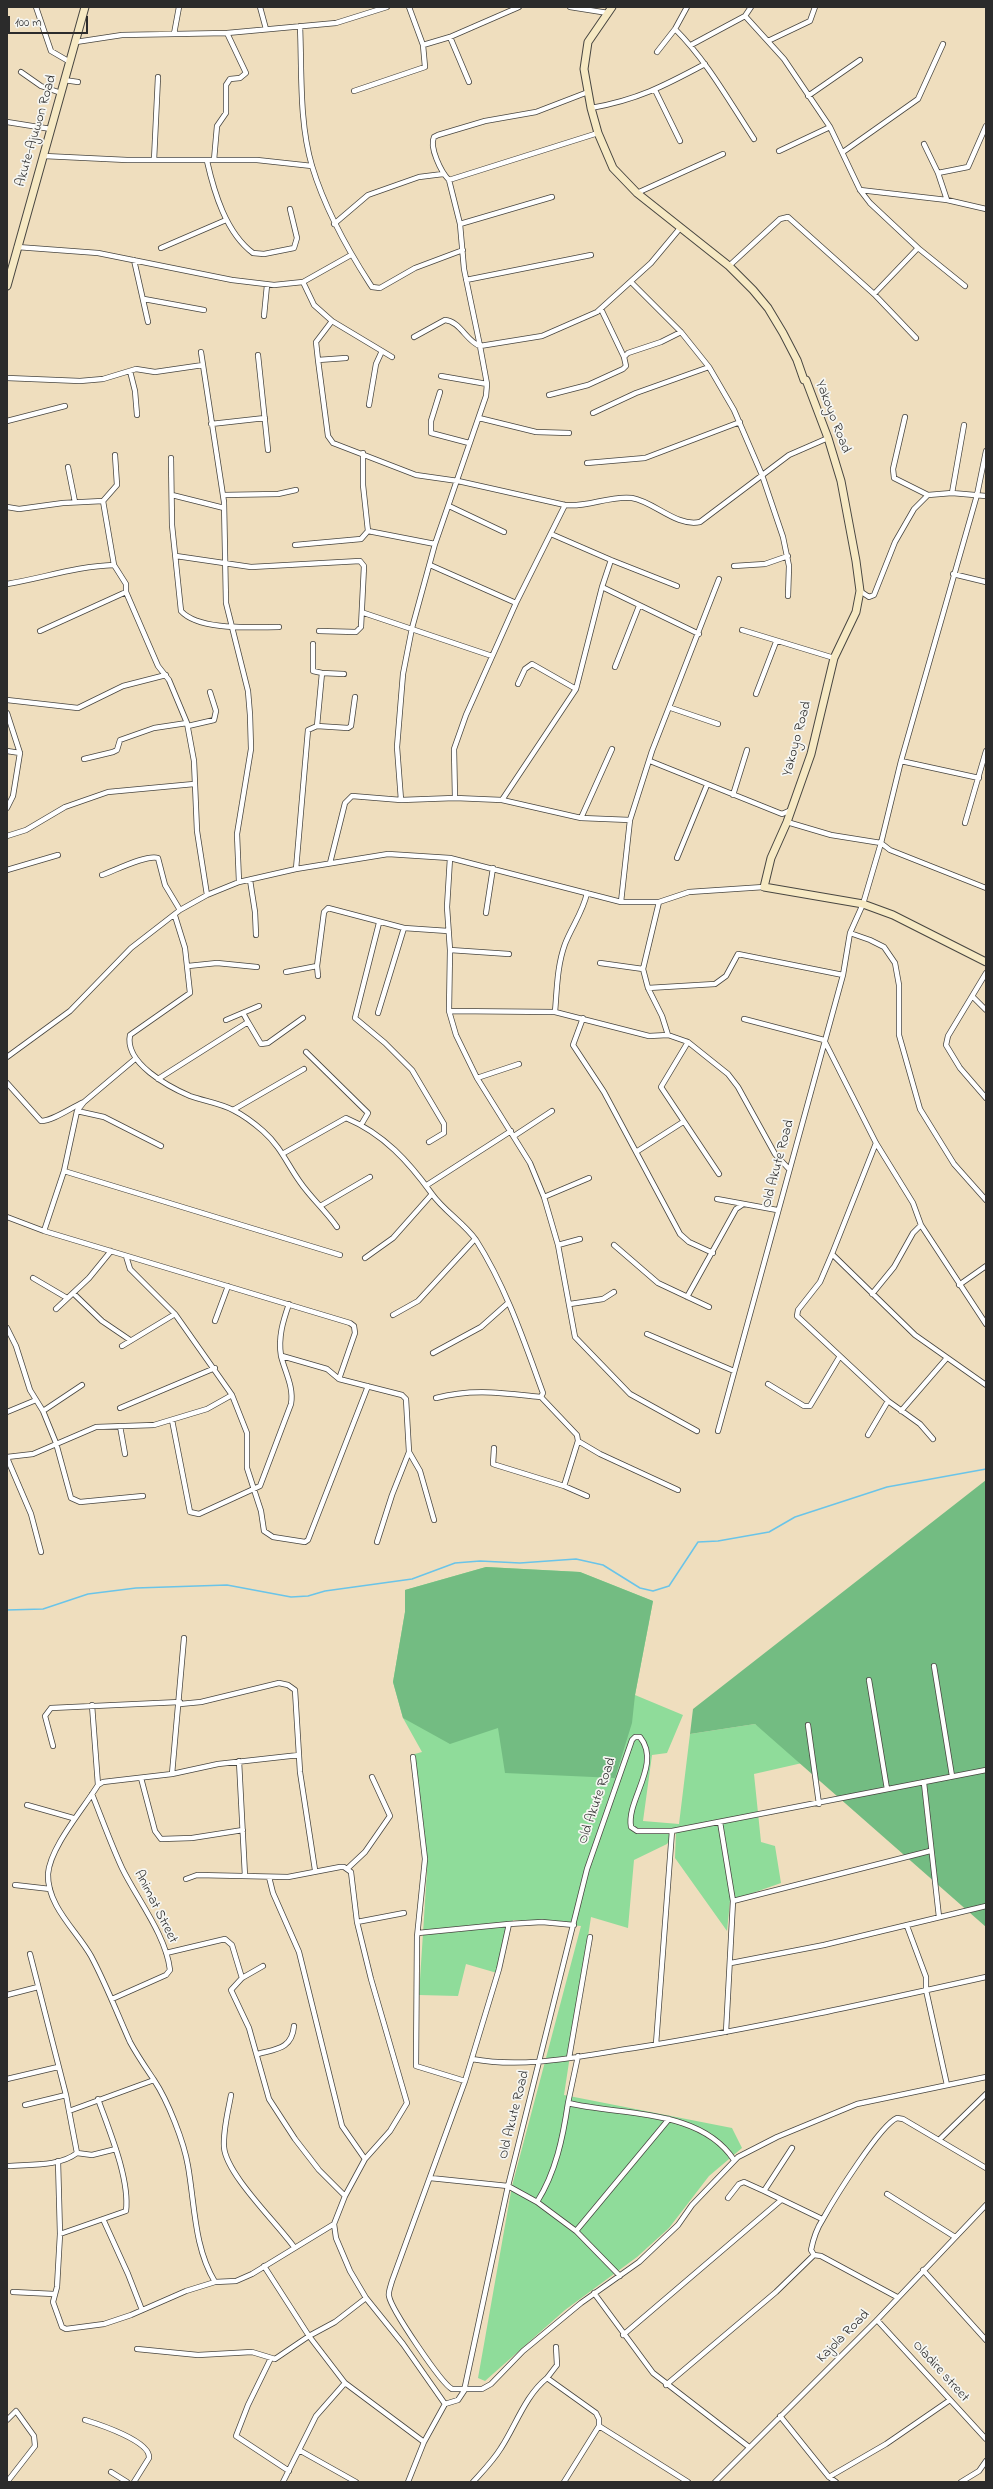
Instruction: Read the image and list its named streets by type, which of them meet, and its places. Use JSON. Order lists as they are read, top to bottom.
{
  "streets": {
    "main road": ["Akute-Ajuwon Road", "Yakoyo Road"],
    "street": [
      "Old Akute Road",
      "Animat Street",
      "Kajola Road",
      "Oladire street"
    ]
  },
  "crossings": [
    ["Kajola Road", "Oladire street"]
  ],
  "scale_bar": "100 m"
}
